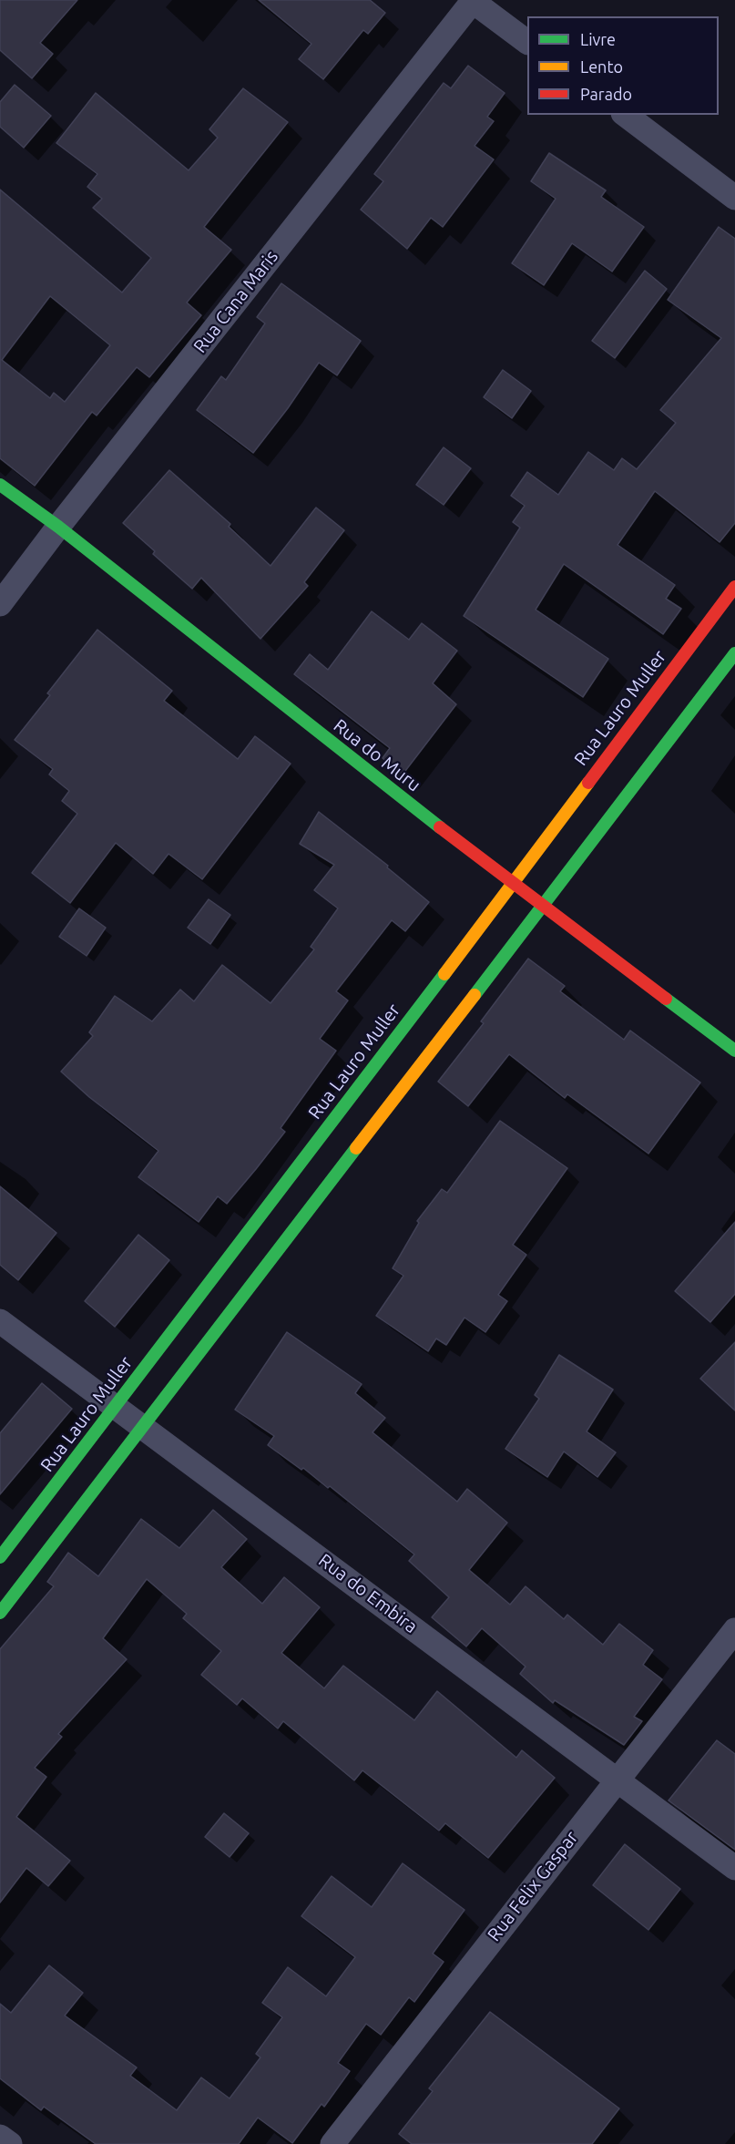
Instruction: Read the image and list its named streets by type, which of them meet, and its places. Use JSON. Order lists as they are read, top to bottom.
{
  "streets": {
    "street": [
      "Rua Cana Maris",
      "Rua Lauro Muller",
      "Rua do Muru",
      "Rua do Embira",
      "Rua Felix Gaspar"
    ]
  },
  "crossings": [
    ["Rua Cana Maris", "Rua do Muru"],
    ["Rua Lauro Muller", "Rua do Muru"],
    ["Rua Lauro Muller", "Rua do Embira"],
    ["Rua do Embira", "Rua Felix Gaspar"]
  ],
  "legend": ["Livre", "Lento", "Parado"]
}
